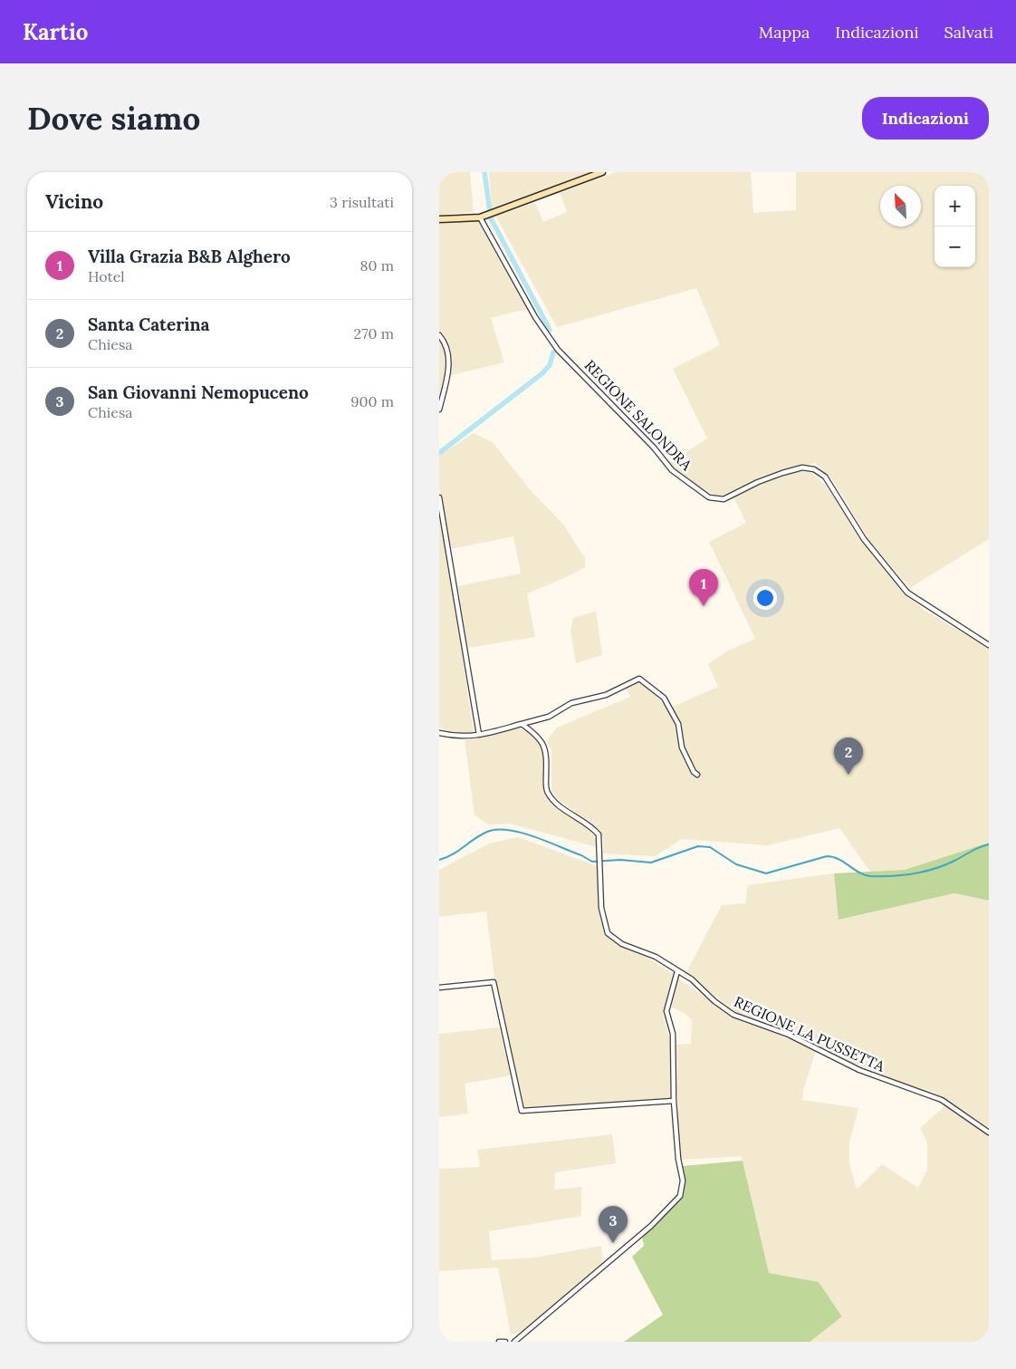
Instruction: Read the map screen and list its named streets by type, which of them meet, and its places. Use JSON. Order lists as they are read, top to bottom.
{
  "streets": {
    "street": ["REGIONE SALONDRA", "REGIONE LA PUSSETTA"]
  },
  "north": "top left",
  "page": {
    "header": "Kartio",
    "nav": ["Mappa", "Indicazioni", "Salvati"],
    "buttons": "Indicazioni",
    "title": "Dove siamo",
    "heading": ["Vicino", "3 risultati"],
    "map_buttons": ["+", "−"],
    "list": [
      {
        "mark": "1",
        "name": "Villa Grazia B&B Alghero",
        "note": "Hotel",
        "value": "80 m"
      },
      {
        "mark": "2",
        "name": "Santa Caterina",
        "note": "Chiesa",
        "value": "270 m"
      },
      {
        "mark": "3",
        "name": "San Giovanni Nemopuceno",
        "note": "Chiesa",
        "value": "900 m"
      }
    ],
    "pins": ["1", "2", "3"]
  }
}
